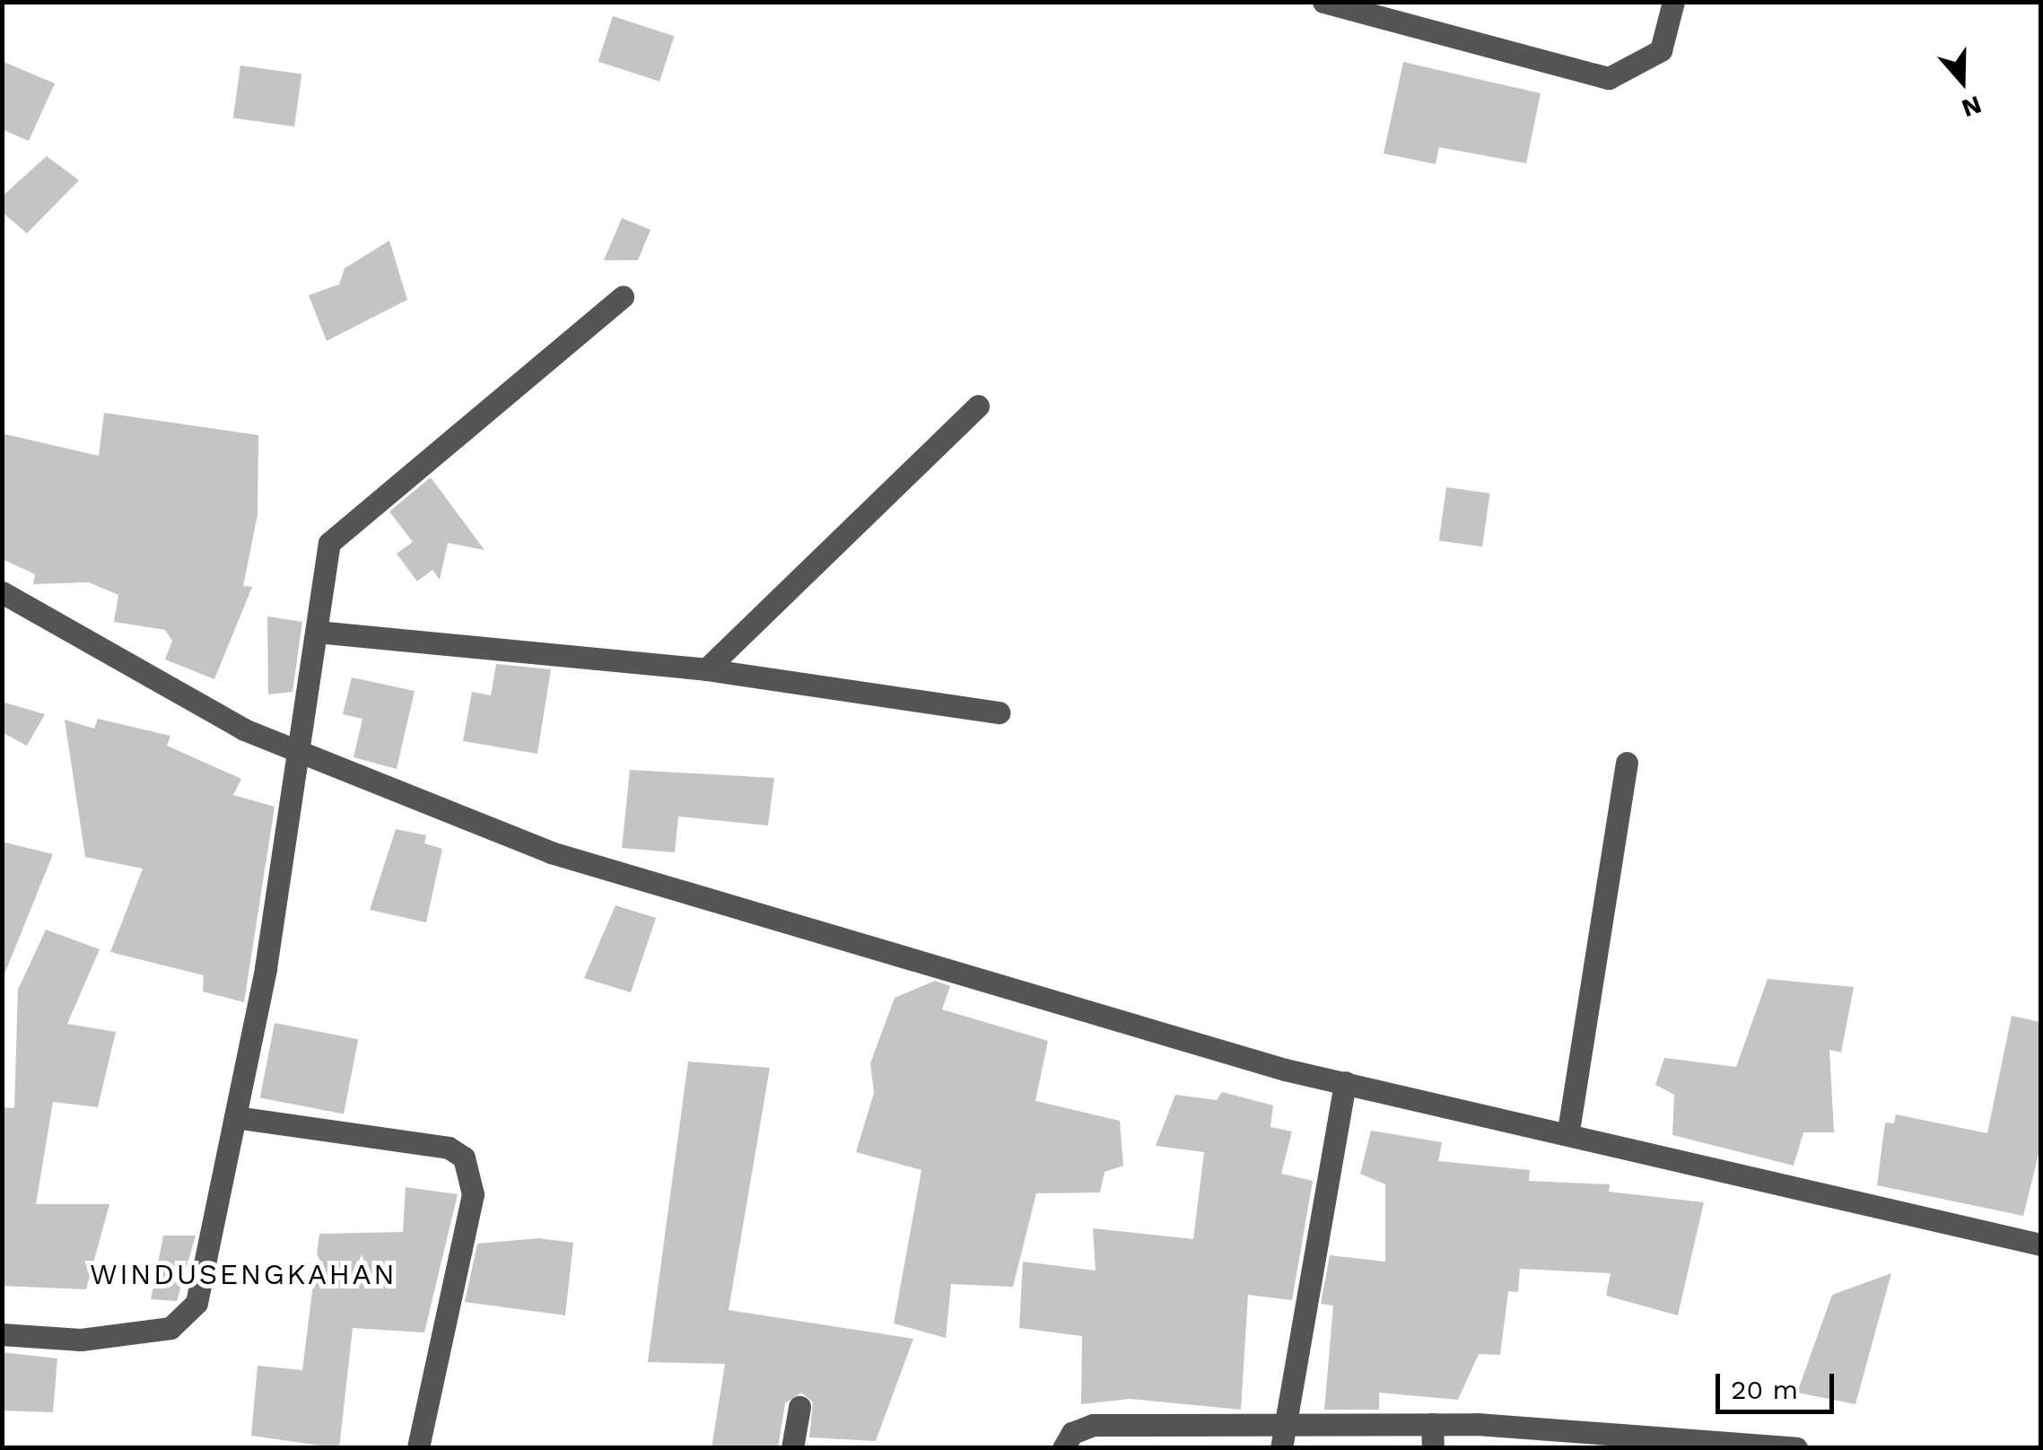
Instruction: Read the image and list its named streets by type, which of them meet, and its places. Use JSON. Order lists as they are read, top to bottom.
{
  "districts": ["WINDUSENGKAHAN"],
  "scale_bar": "20 m",
  "north": "bottom"
}
